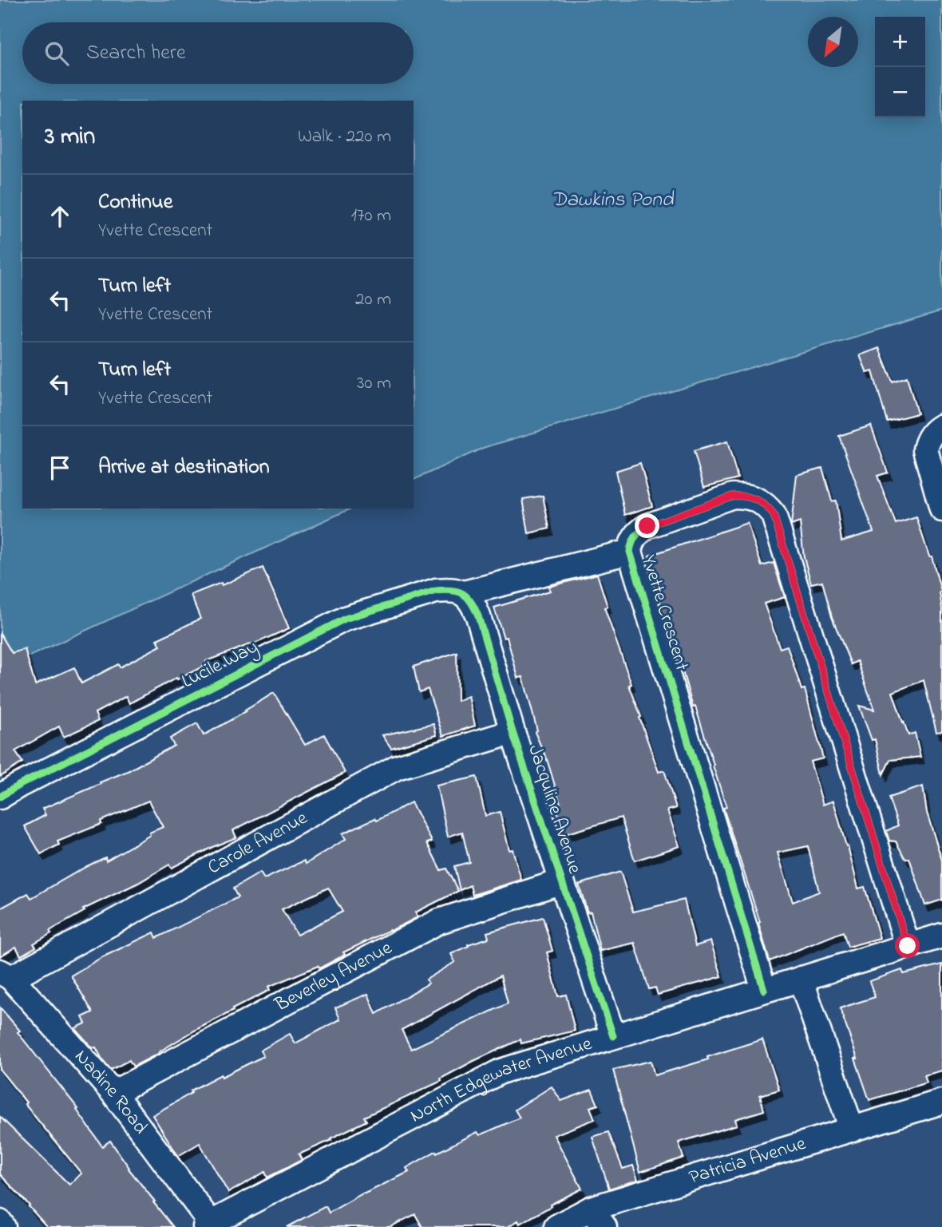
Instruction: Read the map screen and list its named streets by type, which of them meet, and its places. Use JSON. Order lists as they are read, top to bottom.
{
  "streets": {
    "street": [
      "Yvette Crescent",
      "Lucile Way",
      "Jacquline Avenue",
      "Carole Avenue",
      "Beverley Avenue",
      "North Edgewater Avenue",
      "Nadine Road",
      "Patricia Avenue"
    ]
  },
  "crossings": [
    ["Yvette Crescent", "Lucile Way"],
    ["Yvette Crescent", "North Edgewater Avenue"],
    ["Lucile Way", "Jacquline Avenue"],
    ["Jacquline Avenue", "Carole Avenue"],
    ["Jacquline Avenue", "Beverley Avenue"],
    ["Jacquline Avenue", "North Edgewater Avenue"],
    ["Carole Avenue", "Nadine Road"],
    ["Beverley Avenue", "Nadine Road"],
    ["North Edgewater Avenue", "Nadine Road"]
  ],
  "water": ["Dawkins Pond"],
  "north": "bottom left",
  "page": {
    "map_buttons": ["+", "−"],
    "search": "Search here",
    "heading": ["3 min", "Walk · 220 m"],
    "list": [
      ["Continue", "Yvette Crescent", "170 m"],
      ["Turn left", "Yvette Crescent", "20 m"],
      ["Turn left", "Yvette Crescent", "30 m"],
      "Arrive at destination"
    ]
  }
}
